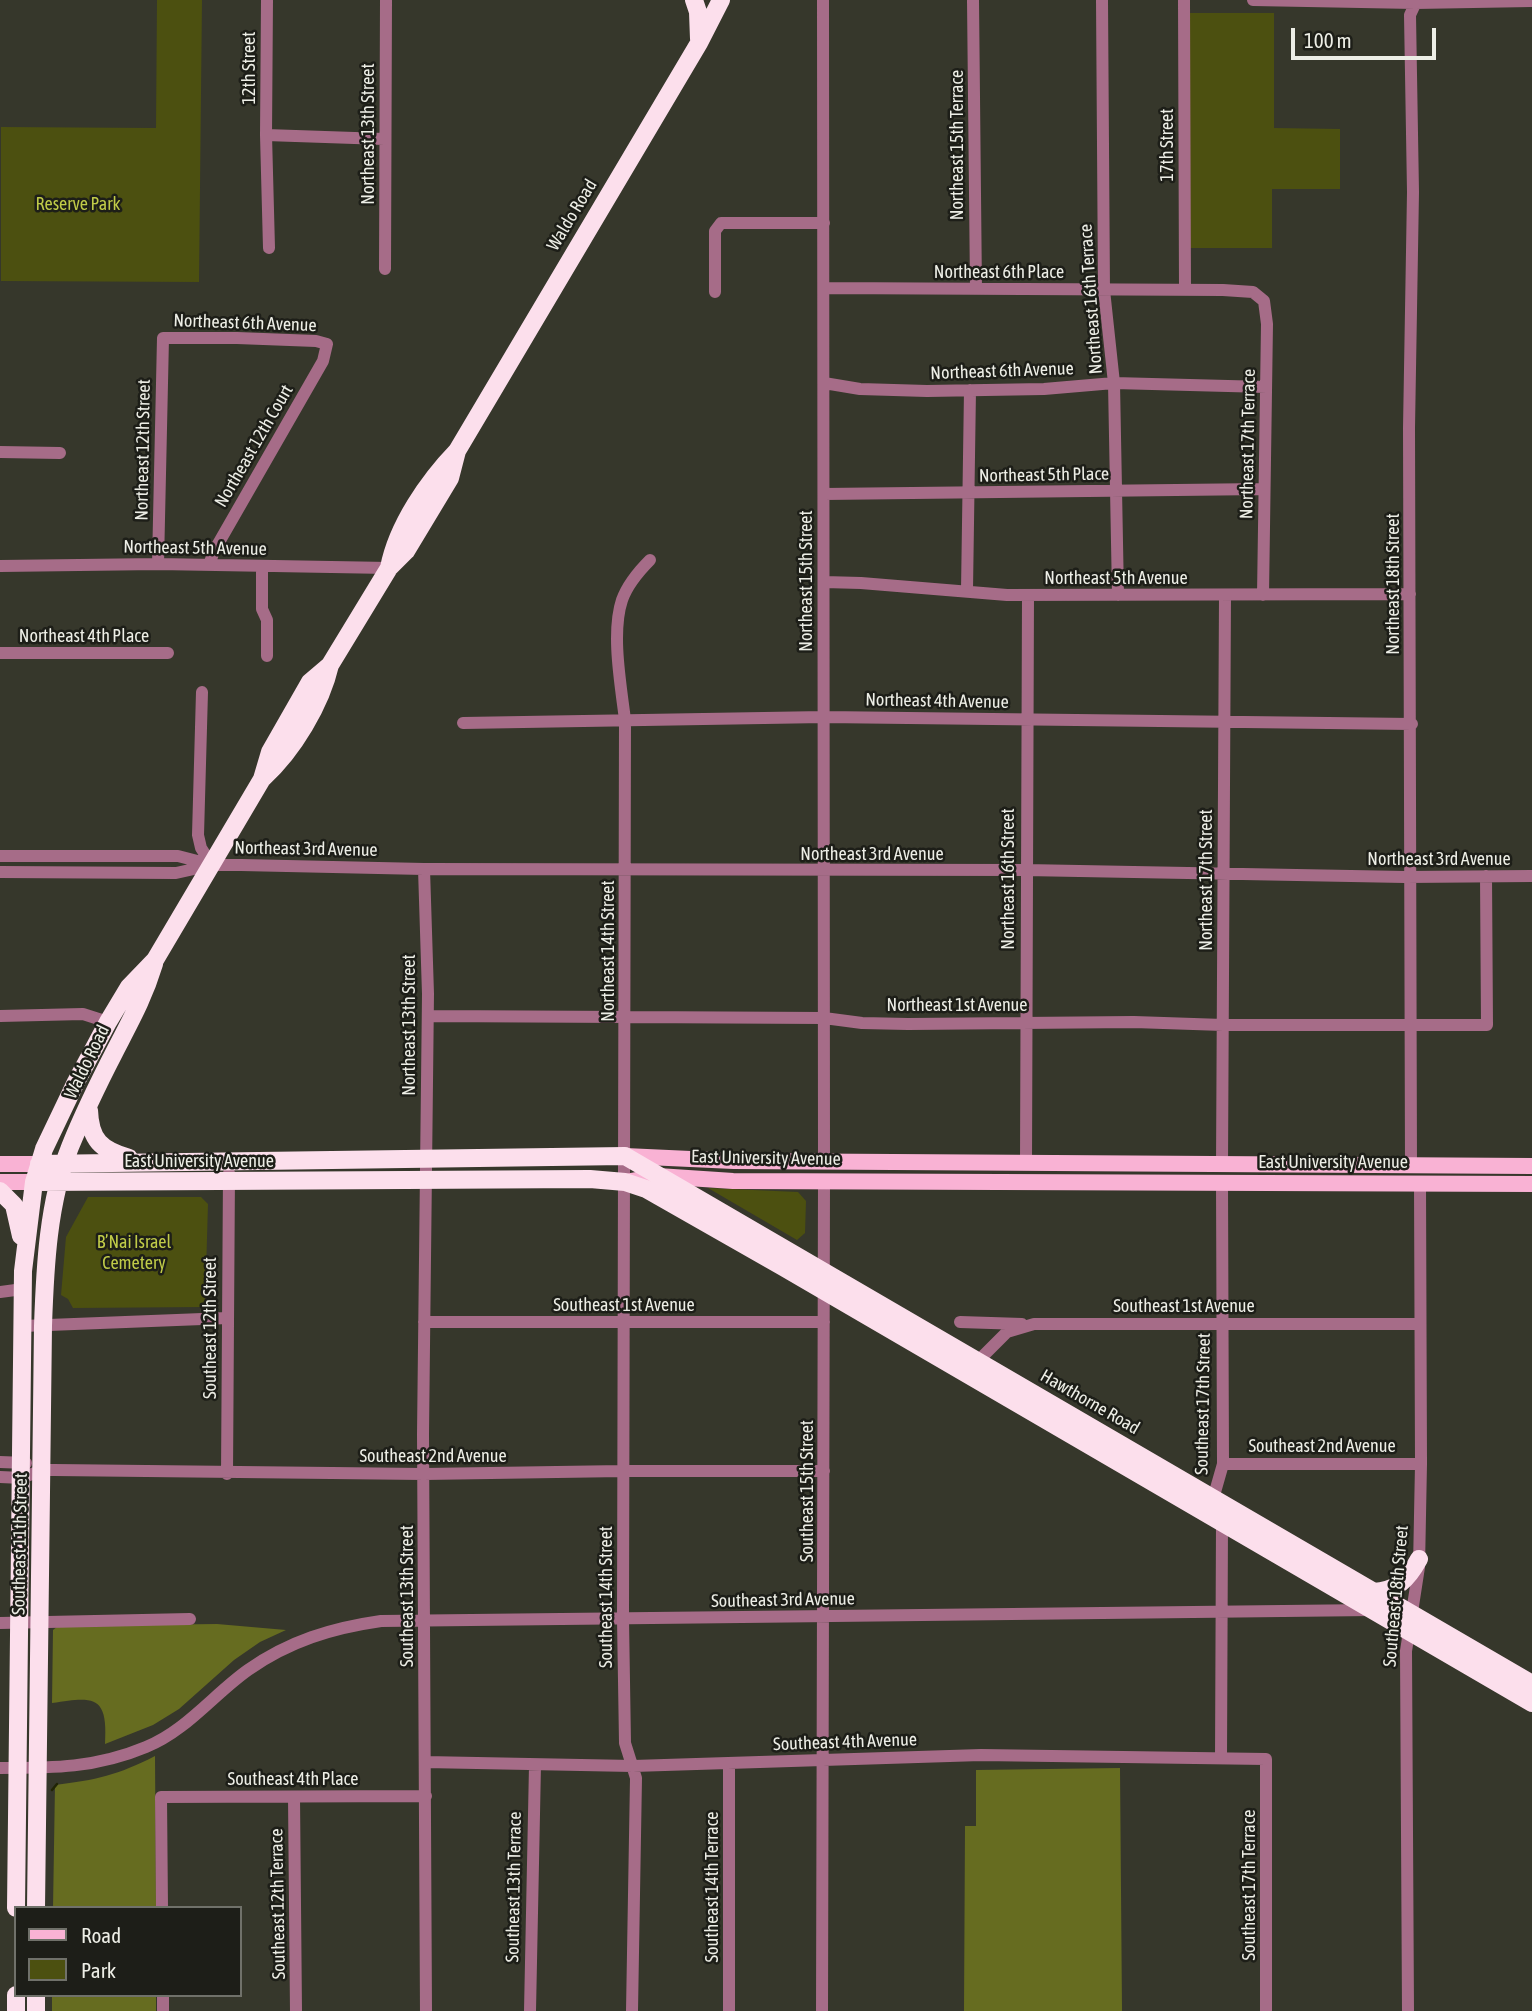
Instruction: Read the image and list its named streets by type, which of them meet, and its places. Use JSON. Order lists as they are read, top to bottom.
{
  "streets": {
    "highway": [
      "Waldo Road",
      "East University Avenue",
      "Hawthorne Road",
      "Southeast 11th Street"
    ],
    "street": [
      "12th Street",
      "Northeast 13th Street",
      "Northeast 15th Terrace",
      "17th Street",
      "Northeast 6th Place",
      "Northeast 16th Terrace",
      "Northeast 6th Avenue",
      "Northeast 17th Terrace",
      "Northeast 12th Court",
      "Northeast 12th Street",
      "Northeast 5th Place",
      "Northeast 5th Avenue",
      "Northeast 15th Street",
      "Northeast 18th Street",
      "Northeast 4th Place",
      "Northeast 4th Avenue",
      "Northeast 3rd Avenue",
      "Northeast 16th Street",
      "Northeast 17th Street",
      "Northeast 14th Street",
      "Northeast 1st Avenue",
      "Southeast 1st Avenue",
      "Southeast 12th Street",
      "Southeast 17th Street",
      "Southeast 2nd Avenue",
      "Southeast 15th Street",
      "Southeast 13th Street",
      "Southeast 18th Street",
      "Southeast 14th Street",
      "Southeast 3rd Avenue",
      "Southeast 4th Avenue",
      "Southeast 4th Place",
      "Southeast 17th Terrace",
      "Southeast 13th Terrace",
      "Southeast 14th Terrace",
      "Southeast 12th Terrace"
    ]
  },
  "crossings": [
    ["Northeast 13th Street", "Northeast 3rd Avenue"],
    ["Northeast 13th Street", "Northeast 1st Avenue"],
    ["Northeast 13th Street", "East University Avenue"],
    ["Northeast 13th Street", "Southeast 13th Street"],
    ["Northeast 15th Terrace", "Northeast 6th Place"],
    ["17th Street", "Northeast 6th Place"],
    ["Waldo Road", "Northeast 5th Avenue"],
    ["Waldo Road", "Northeast 3rd Avenue"],
    ["Waldo Road", "East University Avenue"],
    ["Waldo Road", "Southeast 11th Street"],
    ["Northeast 6th Place", "Northeast 16th Terrace"],
    ["Northeast 6th Place", "Northeast 17th Terrace"],
    ["Northeast 6th Place", "Northeast 15th Street"],
    ["Northeast 16th Terrace", "Northeast 6th Avenue"],
    ["Northeast 16th Terrace", "Northeast 5th Place"],
    ["Northeast 16th Terrace", "Northeast 5th Avenue"],
    ["Northeast 6th Avenue", "Northeast 17th Terrace"],
    ["Northeast 6th Avenue", "Northeast 12th Court"],
    ["Northeast 6th Avenue", "Northeast 12th Street"],
    ["Northeast 6th Avenue", "Northeast 15th Street"],
    ["Northeast 17th Terrace", "Northeast 5th Place"],
    ["Northeast 17th Terrace", "Northeast 5th Avenue"],
    ["Northeast 12th Court", "Northeast 5th Avenue"],
    ["Northeast 12th Street", "Northeast 5th Avenue"],
    ["Northeast 5th Place", "Northeast 15th Street"],
    ["Northeast 5th Avenue", "Northeast 15th Street"],
    ["Northeast 5th Avenue", "Northeast 18th Street"],
    ["Northeast 5th Avenue", "Northeast 16th Street"],
    ["Northeast 5th Avenue", "Northeast 17th Street"],
    ["Northeast 15th Street", "Northeast 4th Avenue"],
    ["Northeast 15th Street", "Northeast 3rd Avenue"],
    ["Northeast 15th Street", "Northeast 1st Avenue"],
    ["Northeast 15th Street", "East University Avenue"],
    ["Northeast 18th Street", "Northeast 4th Avenue"],
    ["Northeast 18th Street", "Northeast 3rd Avenue"],
    ["Northeast 18th Street", "Northeast 1st Avenue"],
    ["Northeast 18th Street", "East University Avenue"],
    ["Northeast 4th Avenue", "Northeast 16th Street"],
    ["Northeast 4th Avenue", "Northeast 17th Street"],
    ["Northeast 4th Avenue", "Northeast 14th Street"],
    ["Northeast 3rd Avenue", "Northeast 16th Street"],
    ["Northeast 3rd Avenue", "Northeast 17th Street"],
    ["Northeast 3rd Avenue", "Northeast 14th Street"],
    ["Northeast 3rd Avenue", "Northeast 1st Avenue"],
    ["Northeast 16th Street", "Northeast 1st Avenue"],
    ["Northeast 16th Street", "East University Avenue"],
    ["Northeast 17th Street", "Northeast 1st Avenue"],
    ["Northeast 17th Street", "East University Avenue"],
    ["Northeast 14th Street", "Northeast 1st Avenue"],
    ["Northeast 14th Street", "East University Avenue"],
    ["Northeast 14th Street", "Hawthorne Road"],
    ["Northeast 14th Street", "Southeast 14th Street"],
    ["East University Avenue", "Southeast 12th Street"],
    ["East University Avenue", "Hawthorne Road"],
    ["East University Avenue", "Southeast 17th Street"],
    ["East University Avenue", "Southeast 15th Street"],
    ["East University Avenue", "Southeast 11th Street"],
    ["East University Avenue", "Southeast 13th Street"],
    ["East University Avenue", "Southeast 18th Street"],
    ["East University Avenue", "Southeast 14th Street"],
    ["Southeast 1st Avenue", "Hawthorne Road"],
    ["Southeast 1st Avenue", "Southeast 17th Street"],
    ["Southeast 1st Avenue", "Southeast 15th Street"],
    ["Southeast 1st Avenue", "Southeast 13th Street"],
    ["Southeast 1st Avenue", "Southeast 18th Street"],
    ["Southeast 1st Avenue", "Southeast 14th Street"],
    ["Southeast 12th Street", "Southeast 2nd Avenue"],
    ["Hawthorne Road", "Southeast 17th Street"],
    ["Hawthorne Road", "Southeast 15th Street"],
    ["Hawthorne Road", "Southeast 18th Street"],
    ["Hawthorne Road", "Southeast 14th Street"],
    ["Hawthorne Road", "Southeast 3rd Avenue"],
    ["Southeast 17th Street", "Southeast 2nd Avenue"],
    ["Southeast 2nd Avenue", "Southeast 15th Street"],
    ["Southeast 2nd Avenue", "Southeast 11th Street"],
    ["Southeast 2nd Avenue", "Southeast 13th Street"],
    ["Southeast 2nd Avenue", "Southeast 18th Street"],
    ["Southeast 2nd Avenue", "Southeast 14th Street"],
    ["Southeast 15th Street", "Southeast 3rd Avenue"],
    ["Southeast 15th Street", "Southeast 4th Avenue"],
    ["Southeast 11th Street", "Southeast 3rd Avenue"],
    ["Southeast 13th Street", "Southeast 3rd Avenue"],
    ["Southeast 13th Street", "Southeast 4th Avenue"],
    ["Southeast 13th Street", "Southeast 4th Place"],
    ["Southeast 14th Street", "Southeast 3rd Avenue"],
    ["Southeast 14th Street", "Southeast 4th Avenue"],
    ["Southeast 4th Avenue", "Southeast 17th Terrace"],
    ["Southeast 4th Avenue", "Southeast 13th Terrace"],
    ["Southeast 4th Avenue", "Southeast 14th Terrace"],
    ["Southeast 4th Place", "Southeast 12th Terrace"]
  ],
  "parks": ["Reserve Park", "B’Nai Israel Cemetery"],
  "legend": ["Road", "Park"],
  "scale_bar": "100 m"
}
